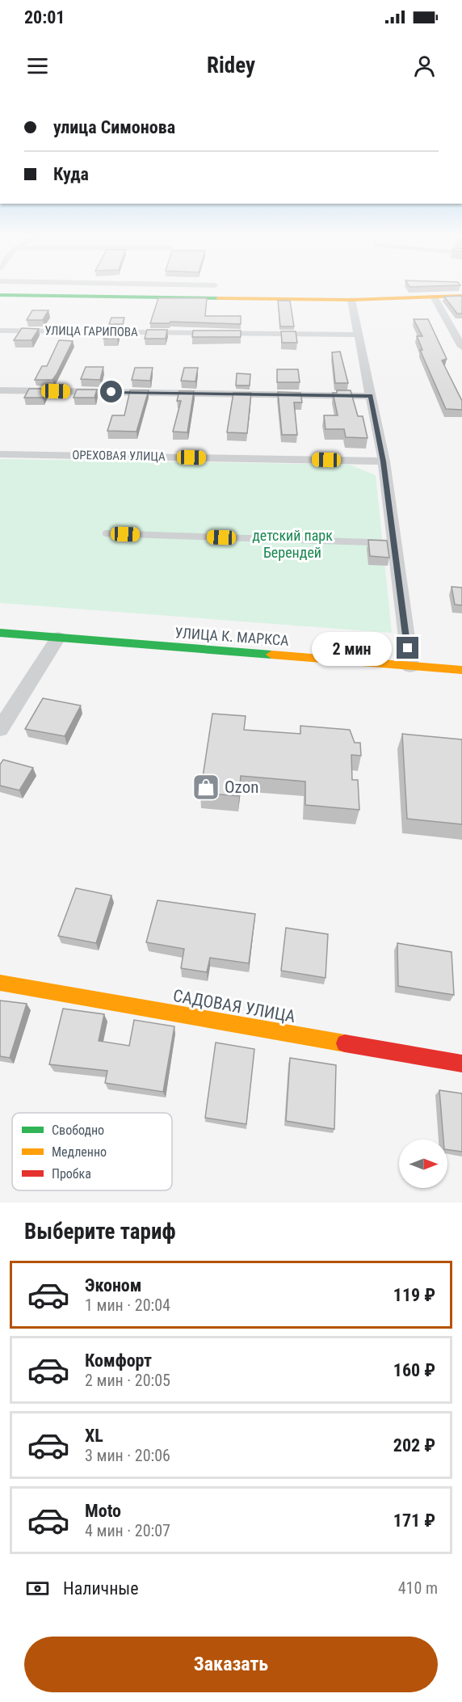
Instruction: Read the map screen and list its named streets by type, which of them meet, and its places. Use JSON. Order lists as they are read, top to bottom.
{
  "streets": {
    "street": [
      "УЛИЦА ГАРИПОВА",
      "ОРЕХОВАЯ УЛИЦА",
      "УЛИЦА К. МАРКСА",
      "САДОВАЯ УЛИЦА"
    ]
  },
  "parks": ["детский парк Берендей"],
  "places": {
    "shop": ["Ozon"]
  },
  "legend": ["Свободно", "Медленно", "Пробка"],
  "north": "right",
  "page": {
    "status": "20:01",
    "header": "Ridey",
    "banner": ["улица Симонова", "Куда"],
    "bubble": "2 мин",
    "heading": "Выберите тариф",
    "list": [
      {
        "name": "Эконом",
        "note": "1 мин · 20:04",
        "value": "119 ₽"
      },
      {
        "name": "Комфорт",
        "note": "2 мин · 20:05",
        "value": "160 ₽"
      },
      {
        "name": "XL",
        "note": "3 мин · 20:06",
        "value": "202 ₽"
      },
      {
        "name": "Moto",
        "note": "4 мин · 20:07",
        "value": "171 ₽"
      }
    ],
    "pay": ["Наличные", "410 m"],
    "buttons": "Заказать"
  }
}
